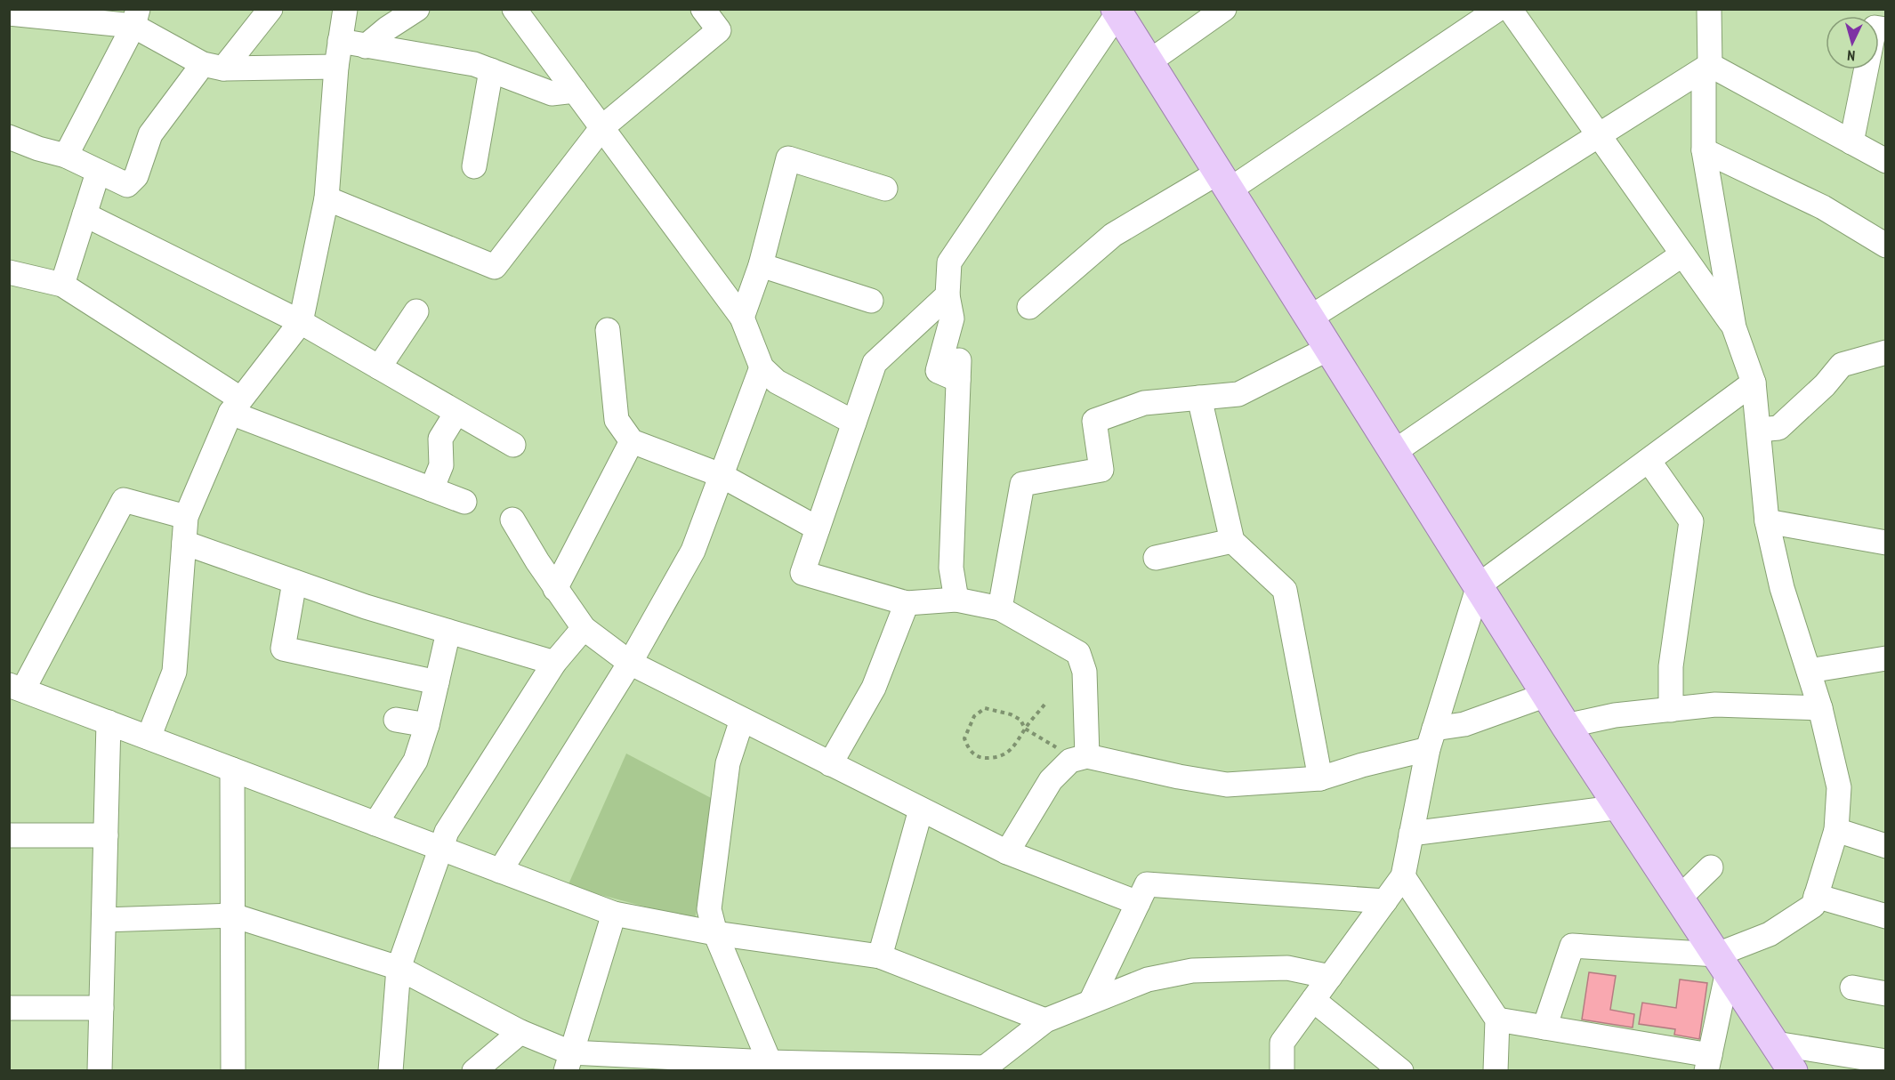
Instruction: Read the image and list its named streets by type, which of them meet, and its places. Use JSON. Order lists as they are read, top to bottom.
{
  "north": "bottom"
}
